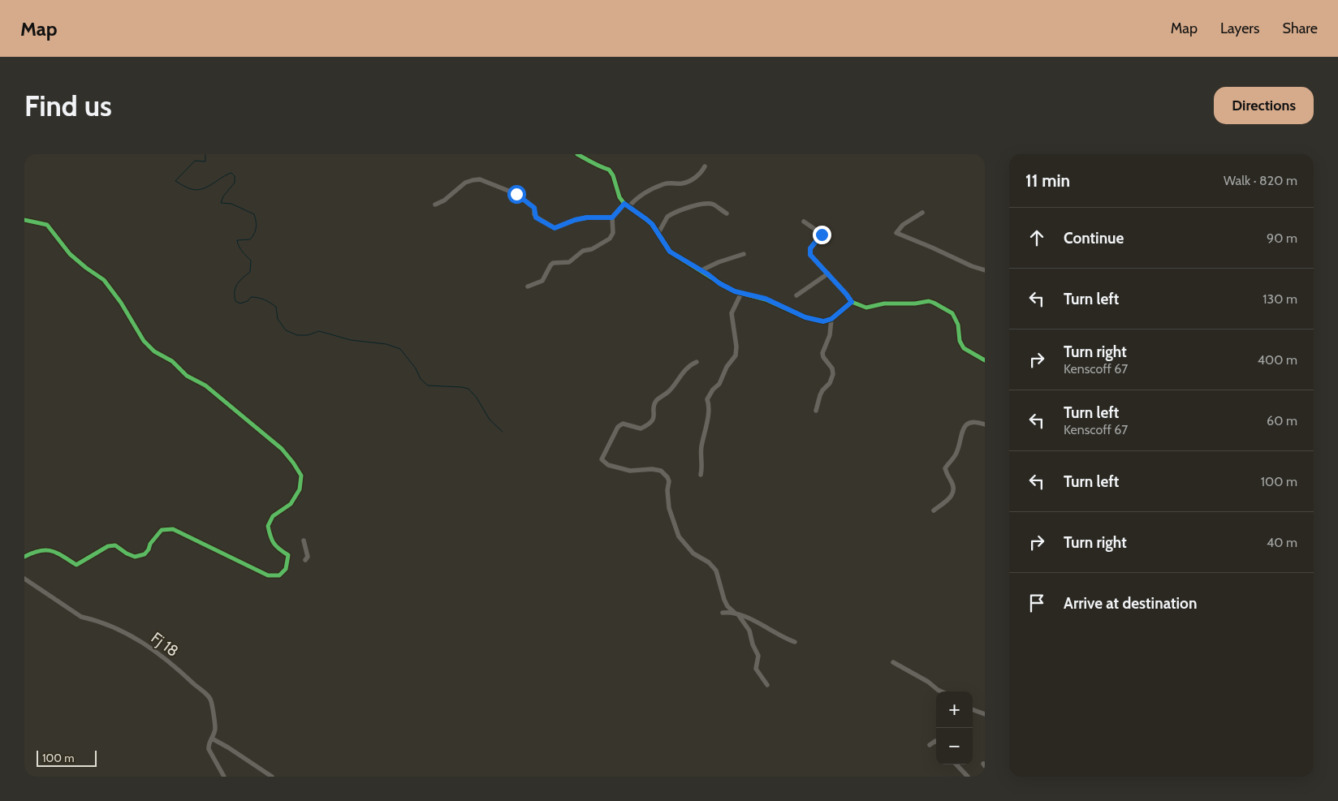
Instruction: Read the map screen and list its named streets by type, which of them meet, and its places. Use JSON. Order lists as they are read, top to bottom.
{
  "streets": {
    "street": ["Fj 18"]
  },
  "scale_bar": "100 m",
  "page": {
    "header": "Map",
    "nav": ["Map", "Layers", "Share"],
    "buttons": "Directions",
    "title": "Find us",
    "heading": ["11 min", "Walk · 820 m"],
    "list": [
      ["Continue", "90 m"],
      ["Turn left", "130 m"],
      ["Turn right", "Kenscoff 67", "400 m"],
      ["Turn left", "Kenscoff 67", "60 m"],
      ["Turn left", "100 m"],
      ["Turn right", "40 m"],
      "Arrive at destination"
    ],
    "map_buttons": ["+", "−"],
    "scale": "100 m"
  }
}
